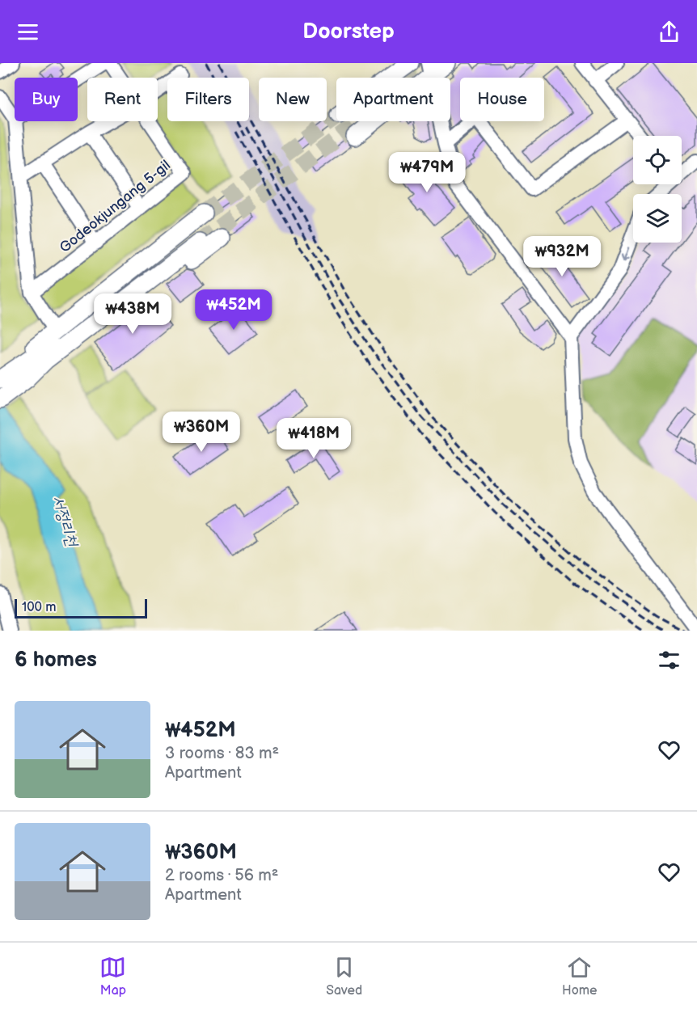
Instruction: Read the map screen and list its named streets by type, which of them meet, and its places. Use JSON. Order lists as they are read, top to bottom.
{
  "streets": {
    "street": ["Godeokjungang 5-gil"]
  },
  "water": ["서정리천"],
  "scale_bar": "100 m",
  "page": {
    "header": "Doorstep",
    "chip": [
      "Buy",
      "Rent",
      "Filters",
      "New",
      "Apartment",
      "House"
    ],
    "price": [
      "₩479M",
      "₩932M",
      "₩452M",
      "₩438M",
      "₩360M",
      "₩418M"
    ],
    "scale": "100 m",
    "heading": "6 homes",
    "list": [
      {
        "name": "₩452M",
        "note": "3 rooms · 83 m² · Apartment"
      },
      {
        "name": "₩360M",
        "note": "2 rooms · 56 m² · Apartment"
      }
    ],
    "tabs": ["Map", "Saved", "Home"]
  }
}
